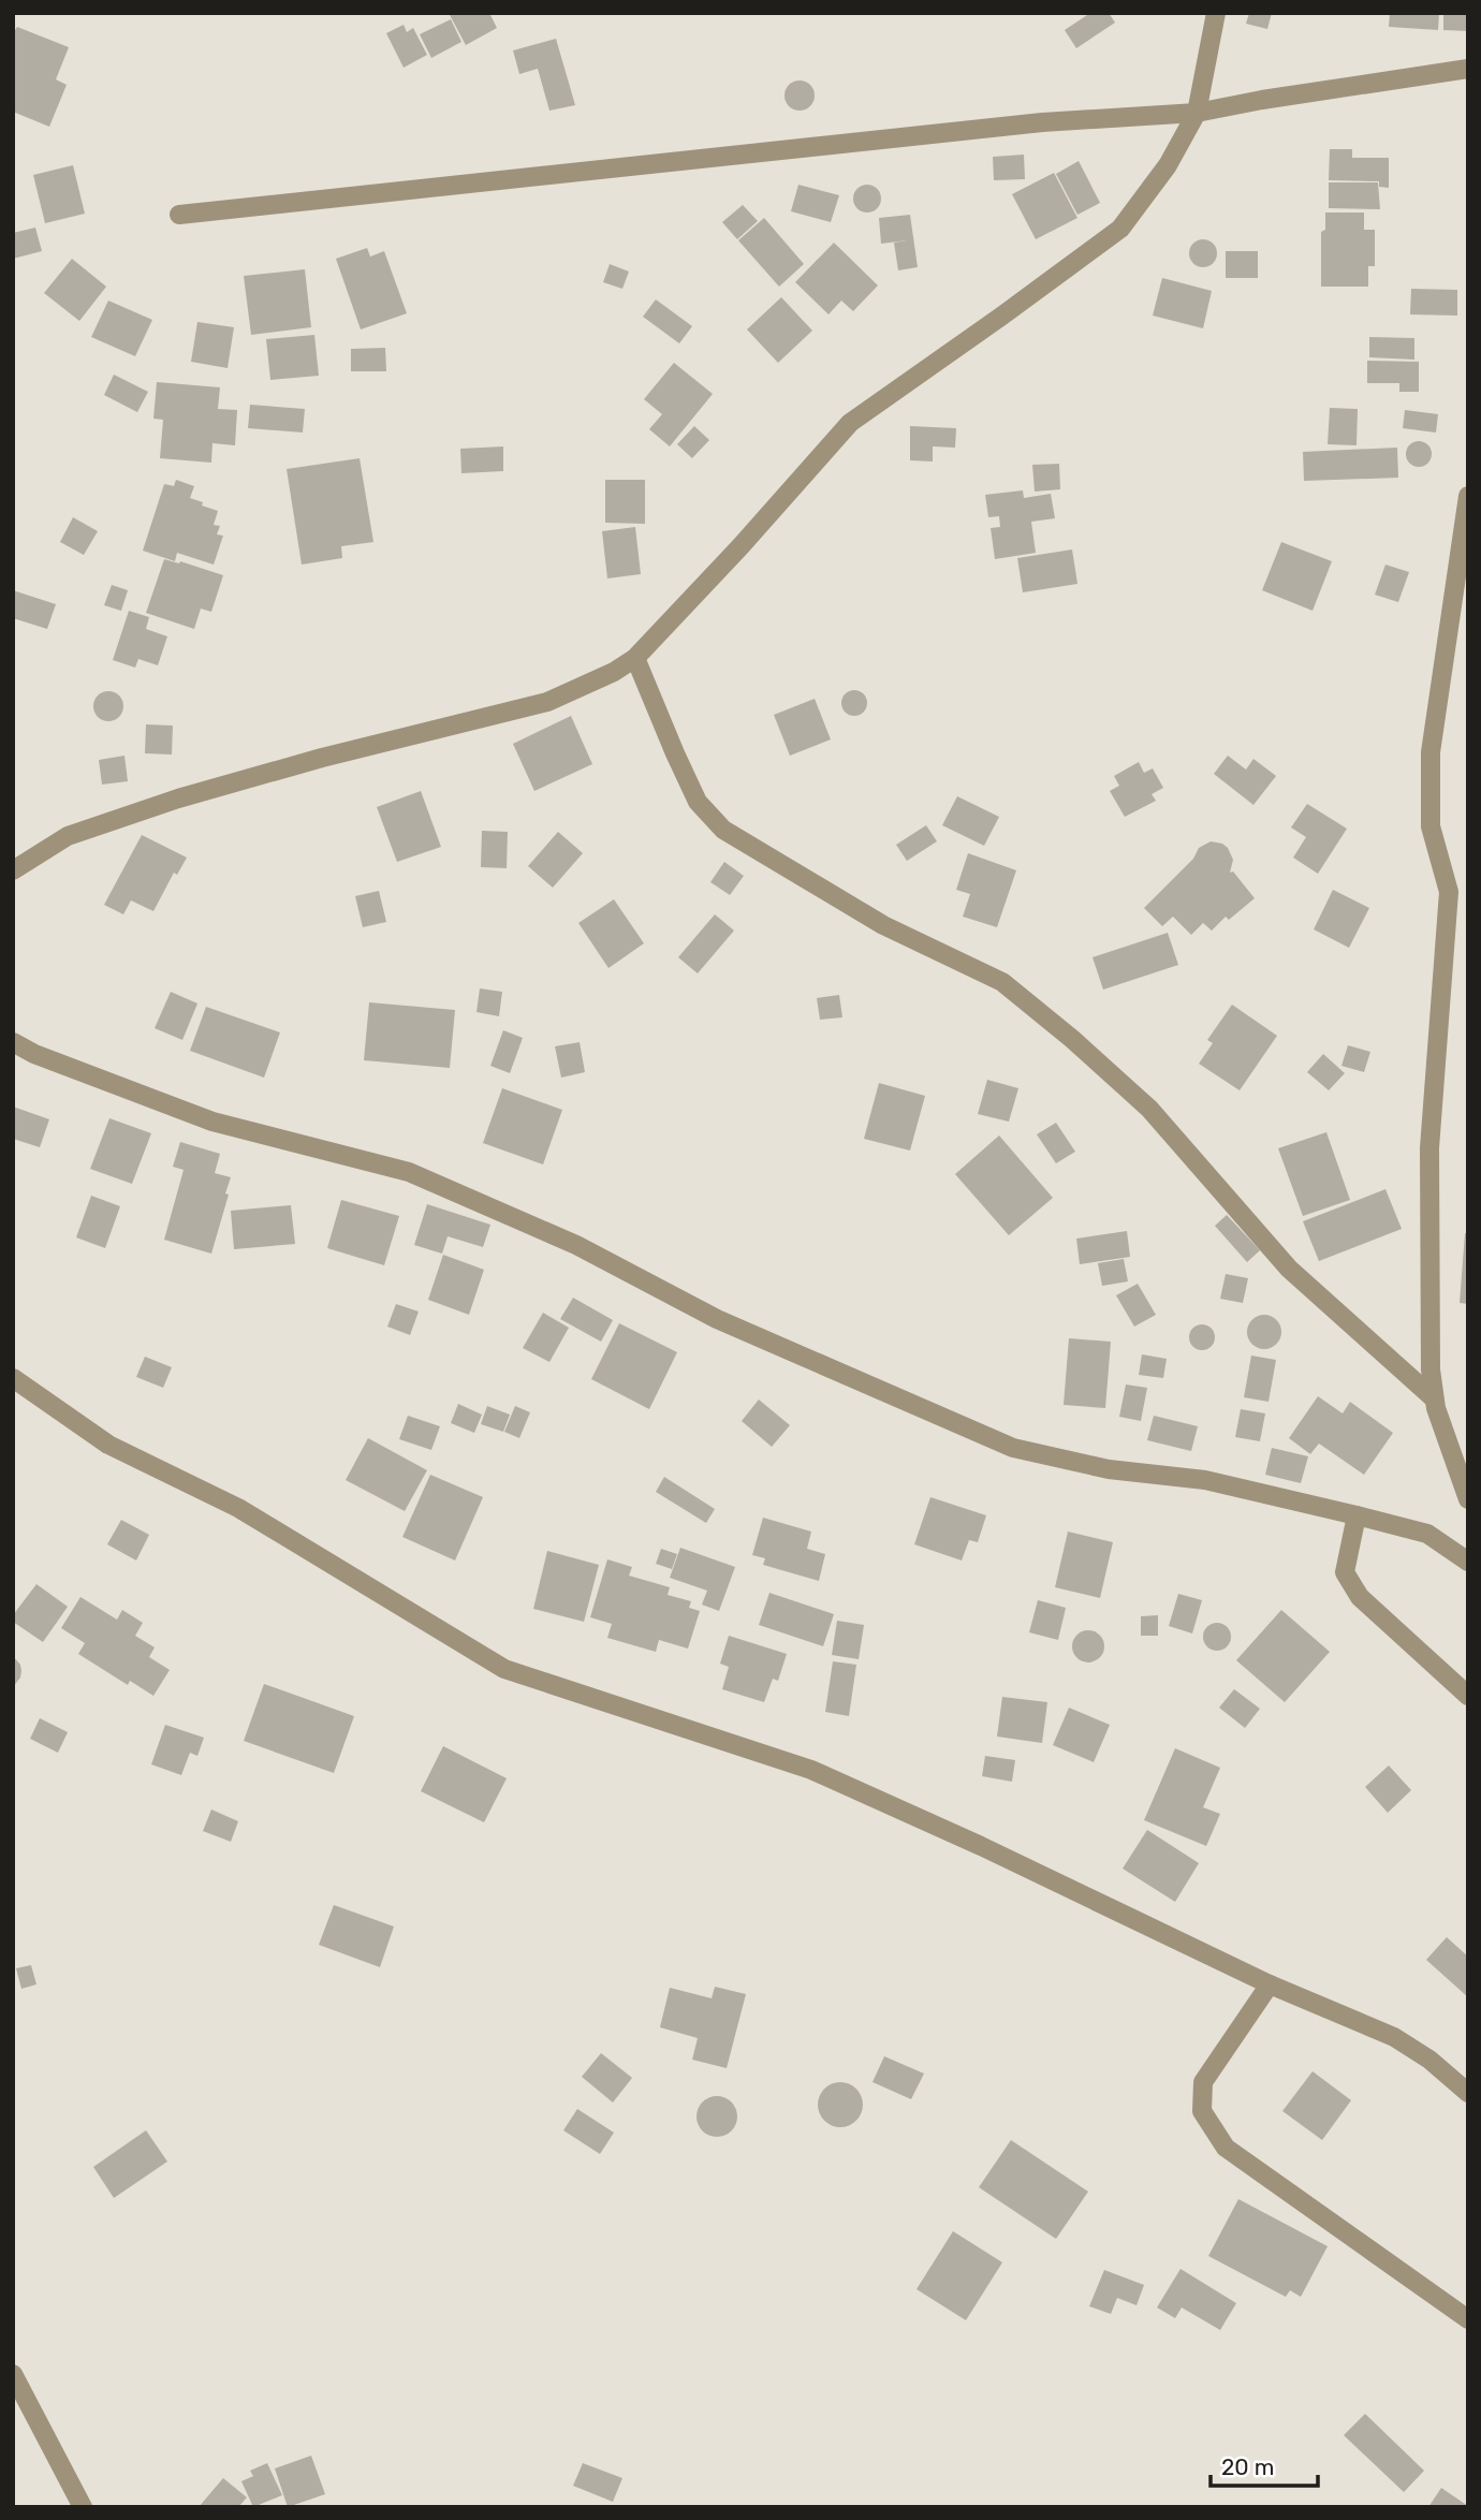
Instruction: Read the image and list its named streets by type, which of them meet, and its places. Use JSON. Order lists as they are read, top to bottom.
{
  "scale_bar": "20 m"
}
